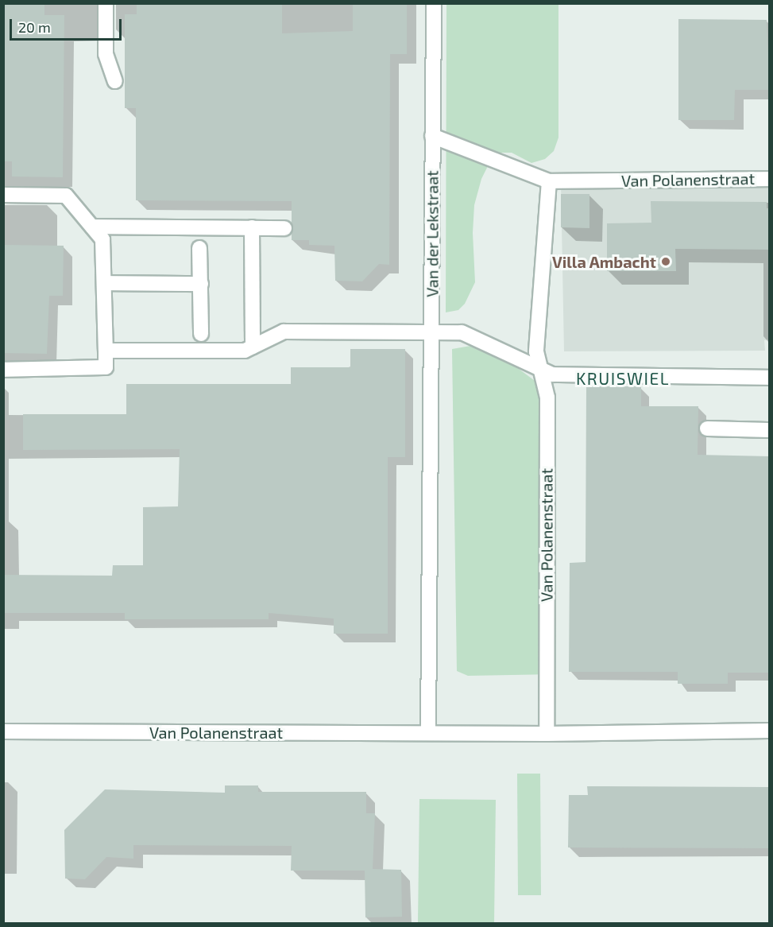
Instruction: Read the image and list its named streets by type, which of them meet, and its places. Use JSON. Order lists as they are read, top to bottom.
{
  "streets": {
    "street": ["Van Polanenstraat", "Van der Lekstraat"]
  },
  "districts": ["KRUISWIEL"],
  "places": ["Villa Ambacht"],
  "scale_bar": "20 m"
}
